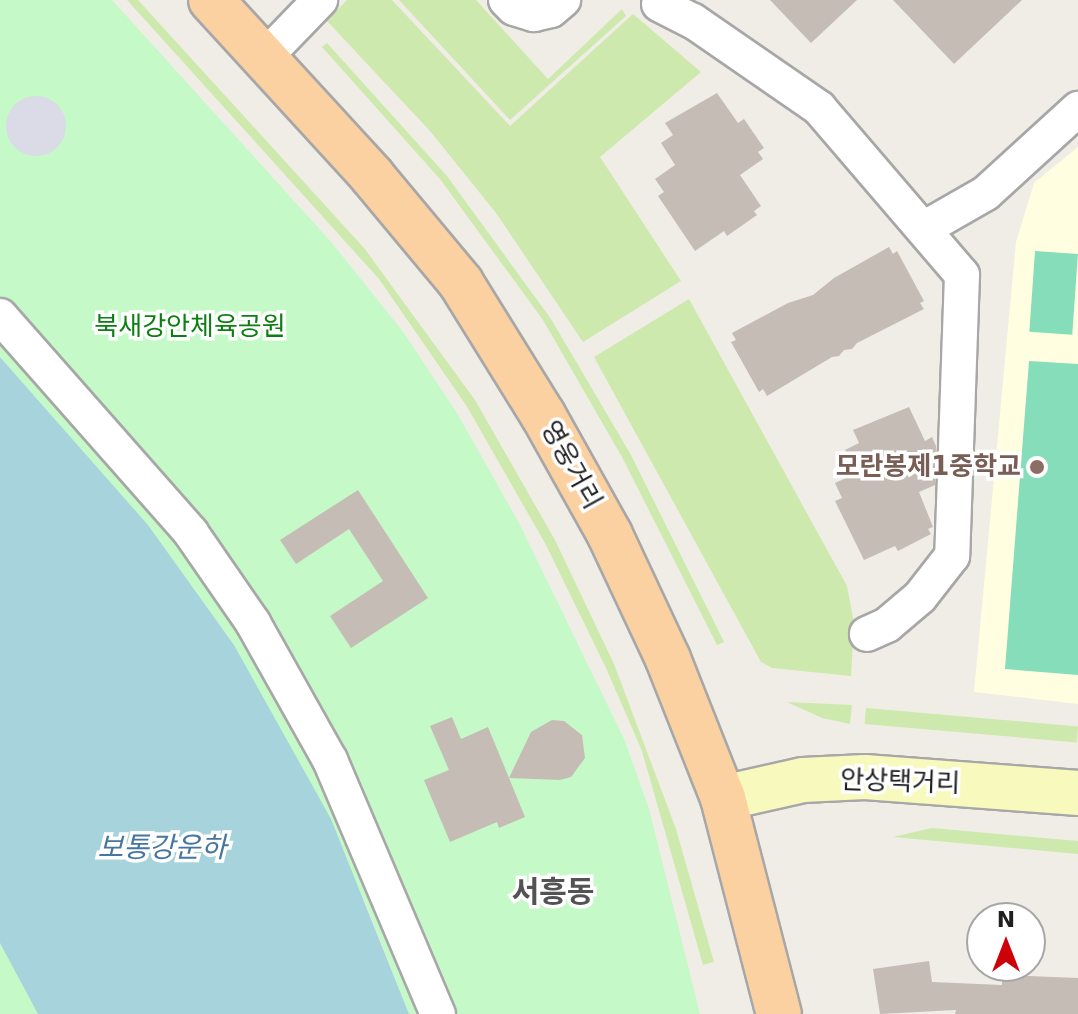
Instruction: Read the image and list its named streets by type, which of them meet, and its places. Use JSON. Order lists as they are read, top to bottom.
{
  "streets": {
    "main road": ["영웅거리", "안상택거리"]
  },
  "crossings": [
    ["영웅거리", "안상택거리"]
  ],
  "districts": ["서흥동"],
  "water": ["보통강운하"],
  "parks": ["북새강안체육공원"],
  "places": ["모란봉제1중학교"],
  "north": "top"
}
